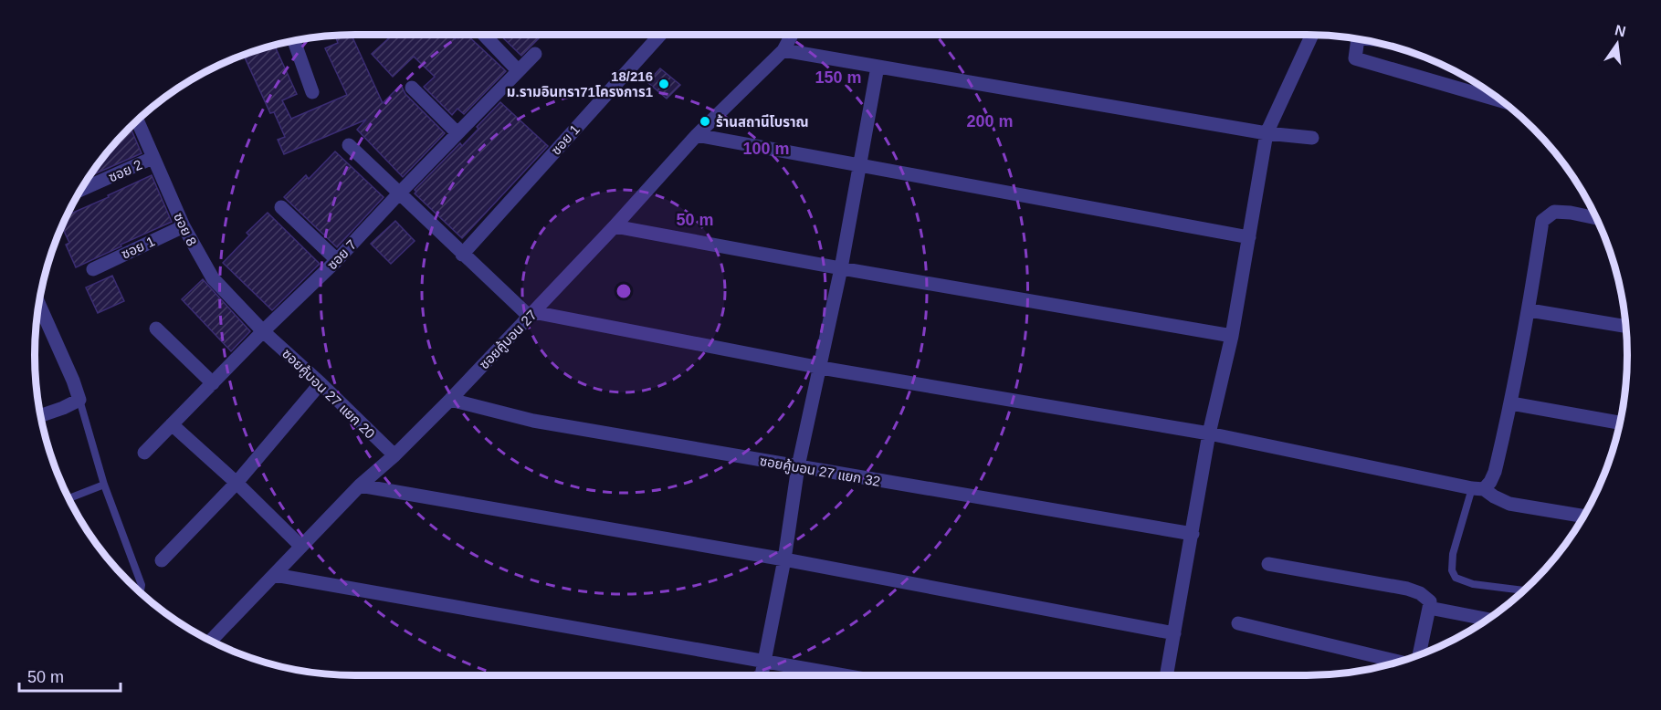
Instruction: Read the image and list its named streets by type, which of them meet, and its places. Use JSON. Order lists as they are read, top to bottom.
{
  "streets": {
    "street": [
      "ซอย 1",
      "ซอย 2",
      "ซอย 8",
      "ซอย 7",
      "ซอยคู้บอน 27",
      "ซอยคู้บอน 27 แยก 20",
      "ซอยคู้บอน 27 แยก 32"
    ]
  },
  "crossings": [
    ["ซอย 1", "ซอย 8"],
    ["ซอย 2", "ซอย 8"],
    ["ซอย 8", "ซอย 7"],
    ["ซอย 8", "ซอยคู้บอน 27 แยก 20"],
    ["ซอย 7", "ซอยคู้บอน 27 แยก 20"],
    ["ซอยคู้บอน 27", "ซอยคู้บอน 27 แยก 20"],
    ["ซอยคู้บอน 27", "ซอยคู้บอน 27 แยก 32"]
  ],
  "places": ["18/216 ม.รามอินทรา71โครงการ1", "ร้านสถานีโบราณ"],
  "scale_bar": "50 m",
  "north": "top",
  "rings": [
    "150 m",
    "200 m",
    "100 m",
    "50 m"
  ]
}
